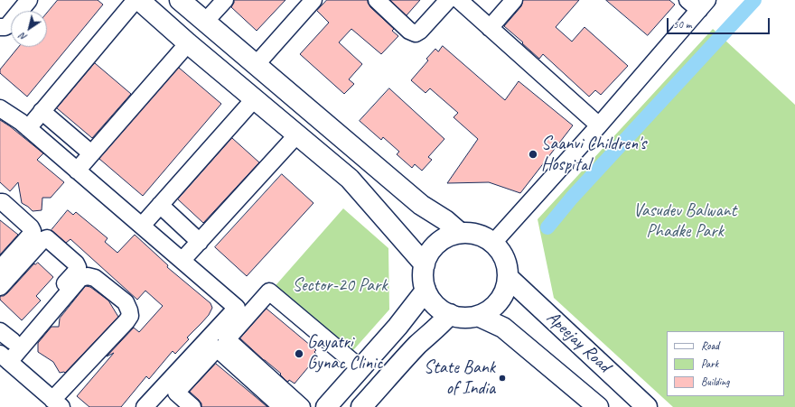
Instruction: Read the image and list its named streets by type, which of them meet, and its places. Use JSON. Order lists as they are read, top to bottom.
{
  "streets": {
    "main road": ["Apeejay Road"]
  },
  "parks": ["Vasudev Balwant Phadke Park", "Sector-20 Park"],
  "places": ["Saanvi Children's Hospital", "Gayatri Gynac Clinic", "State Bank of India"],
  "legend": ["Road", "Park", "Building"],
  "scale_bar": "50 m",
  "north": "bottom left"
}
